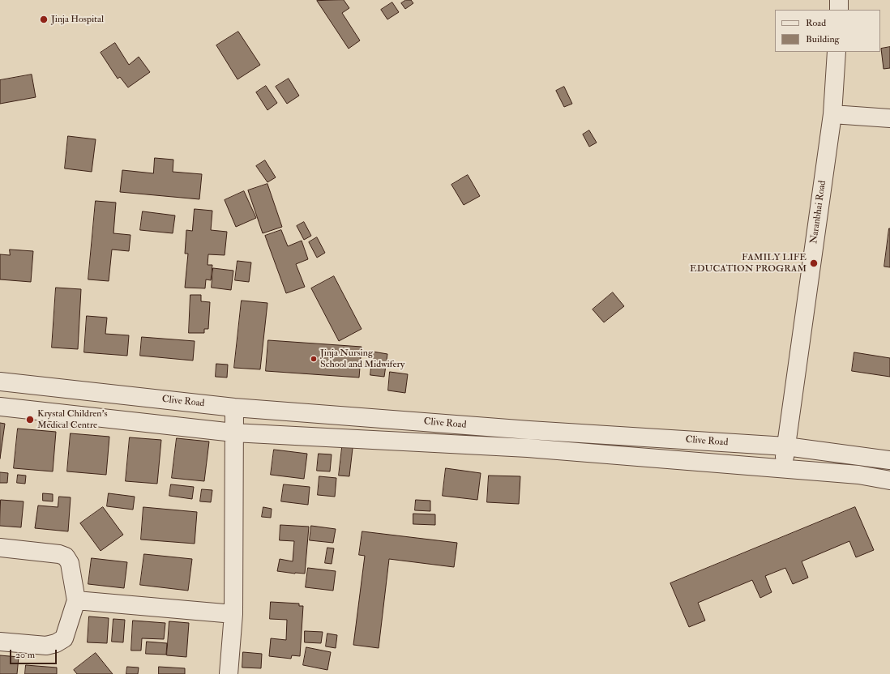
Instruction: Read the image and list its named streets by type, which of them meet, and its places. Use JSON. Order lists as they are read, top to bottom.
{
  "streets": {
    "street": ["Naranbhai Road", "Clive Road"]
  },
  "crossings": [
    ["Naranbhai Road", "Clive Road"]
  ],
  "places": [
    "Jinja Hospital",
    "FAMILY LIFE EDUCATION PROGRAM",
    "Jinja Nursing School and Midwifery",
    "Krystal Children's Medical Centre"
  ],
  "legend": ["Road", "Building"],
  "scale_bar": "20 m"
}
